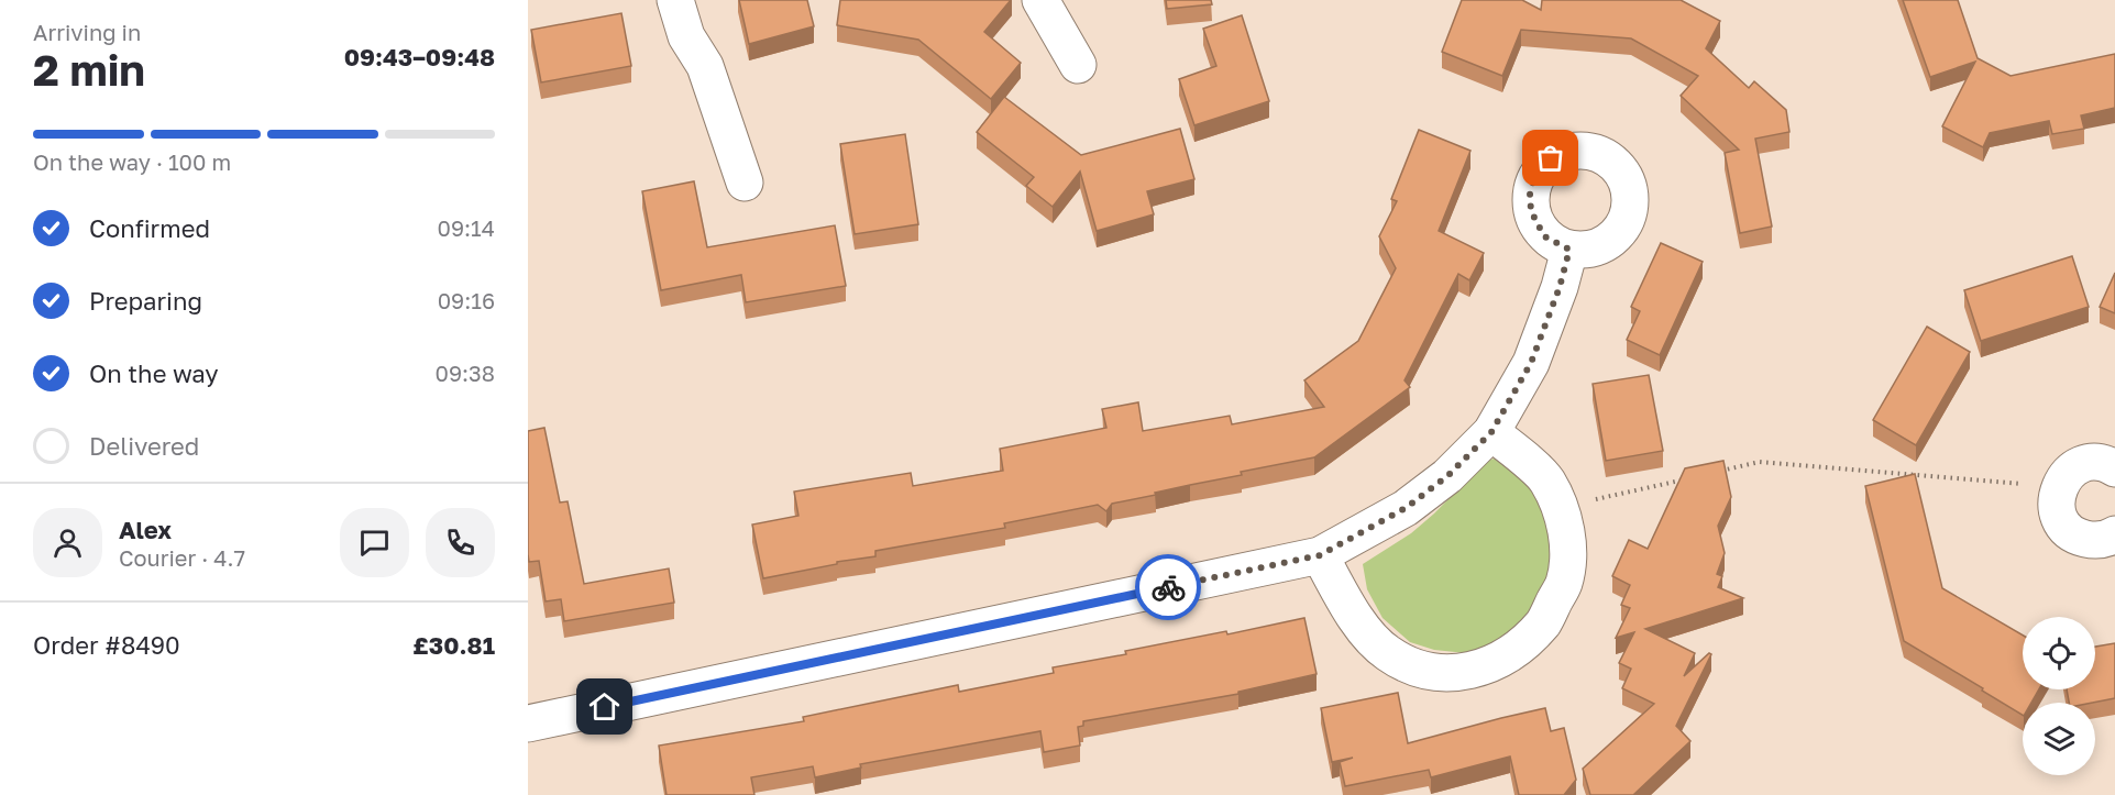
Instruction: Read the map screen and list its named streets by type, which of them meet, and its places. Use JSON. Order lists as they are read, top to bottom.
{
  "page": {
    "heading": ["2 min", "Arriving in", "09:43–09:48"],
    "panel": [
      "Alex",
      "Courier · 4.7",
      "Order #8490",
      "£30.81"
    ],
    "bar": "On the way · 100 m",
    "list": [
      ["Confirmed", "09:14"],
      ["Preparing", "09:16"],
      ["On the way", "09:38"],
      "Delivered"
    ]
  }
}
